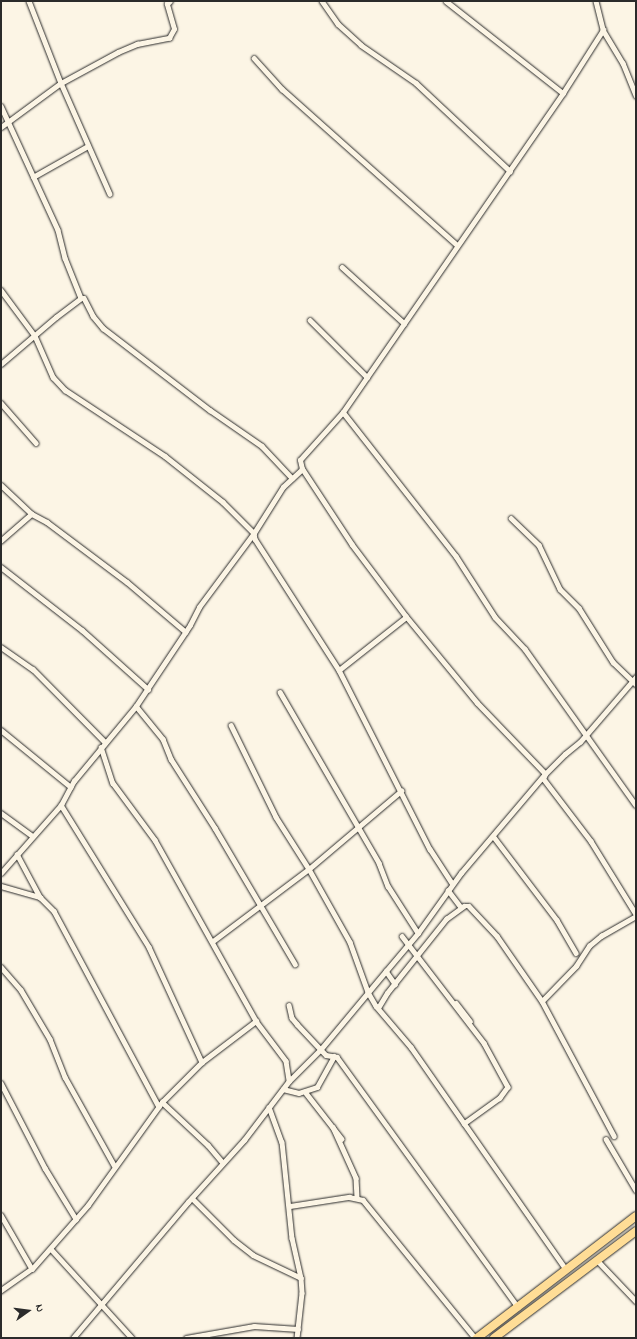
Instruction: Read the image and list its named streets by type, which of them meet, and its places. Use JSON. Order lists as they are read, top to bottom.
{
  "north": "right"
}
